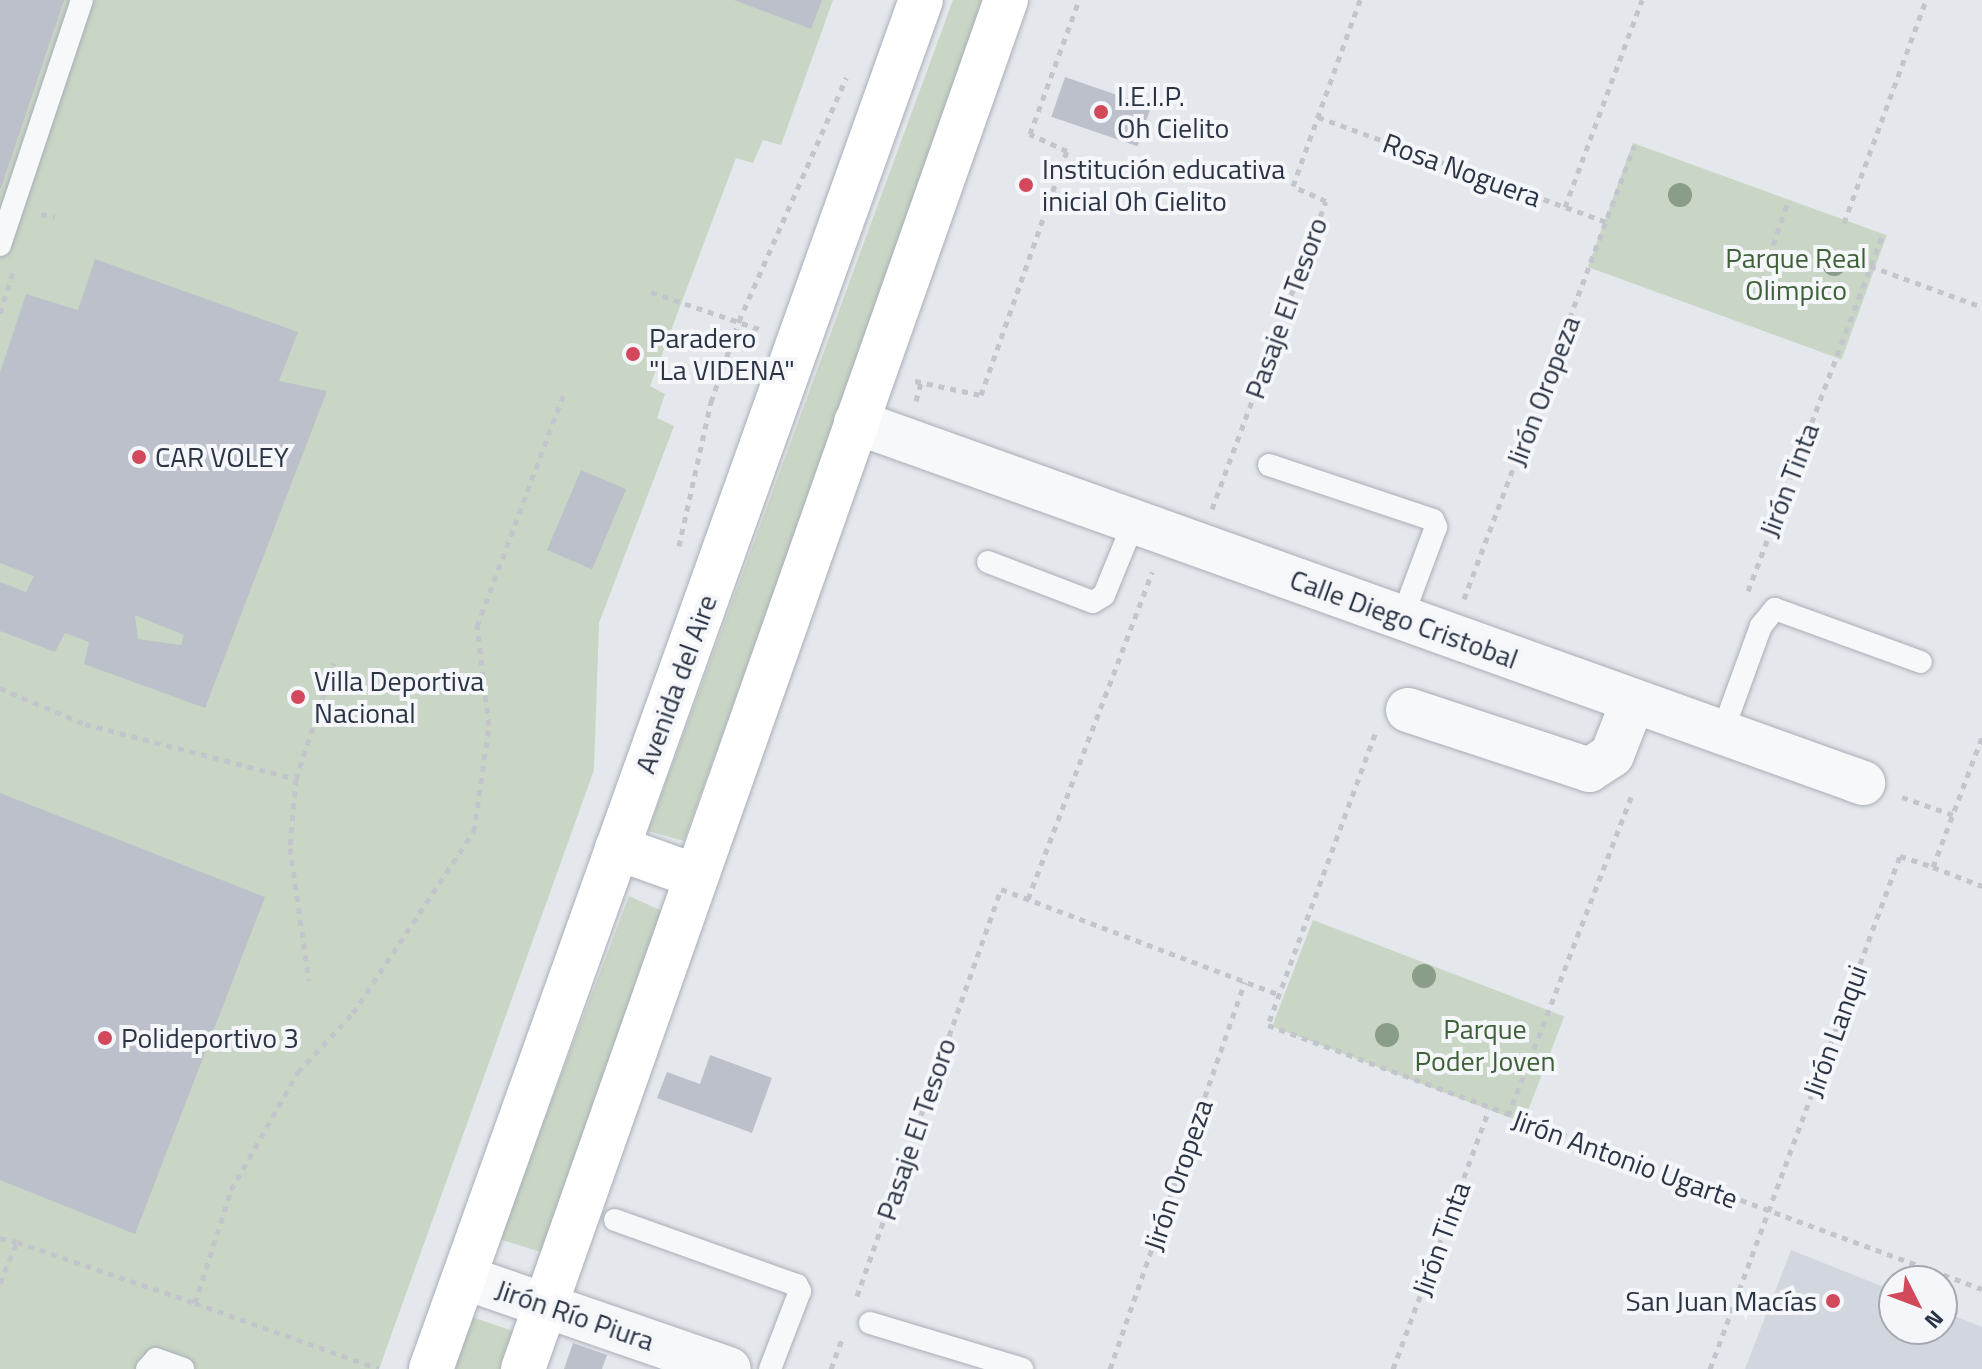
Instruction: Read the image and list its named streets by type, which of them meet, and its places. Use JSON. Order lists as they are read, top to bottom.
{
  "streets": {
    "main road": ["Avenida del Aire"],
    "street": ["Calle Diego Cristobal", "Jirón Río Piura"],
    "path": [
      "Rosa Noguera",
      "Pasaje El Tesoro",
      "Jirón Oropeza",
      "Jirón Tinta",
      "Jirón Lanqui",
      "Jirón Antonio Ugarte"
    ]
  },
  "crossings": [
    ["Rosa Noguera", "Pasaje El Tesoro"],
    ["Rosa Noguera", "Jirón Oropeza"],
    ["Pasaje El Tesoro", "Calle Diego Cristobal"],
    ["Jirón Oropeza", "Calle Diego Cristobal"],
    ["Jirón Tinta", "Jirón Antonio Ugarte"],
    ["Avenida del Aire", "Jirón Río Piura"],
    ["Jirón Lanqui", "Jirón Antonio Ugarte"]
  ],
  "parks": ["Parque Real Olimpico", "Parque Poder Joven"],
  "places": [
    "I.E.I.P. Oh Cielito",
    "Institución educativa inicial Oh Cielito",
    "Paradero \"La VIDENA\"",
    "CAR VOLEY",
    "Villa Deportiva Nacional",
    "Polideportivo 3",
    "San Juan Macías"
  ],
  "north": "bottom right"
}
